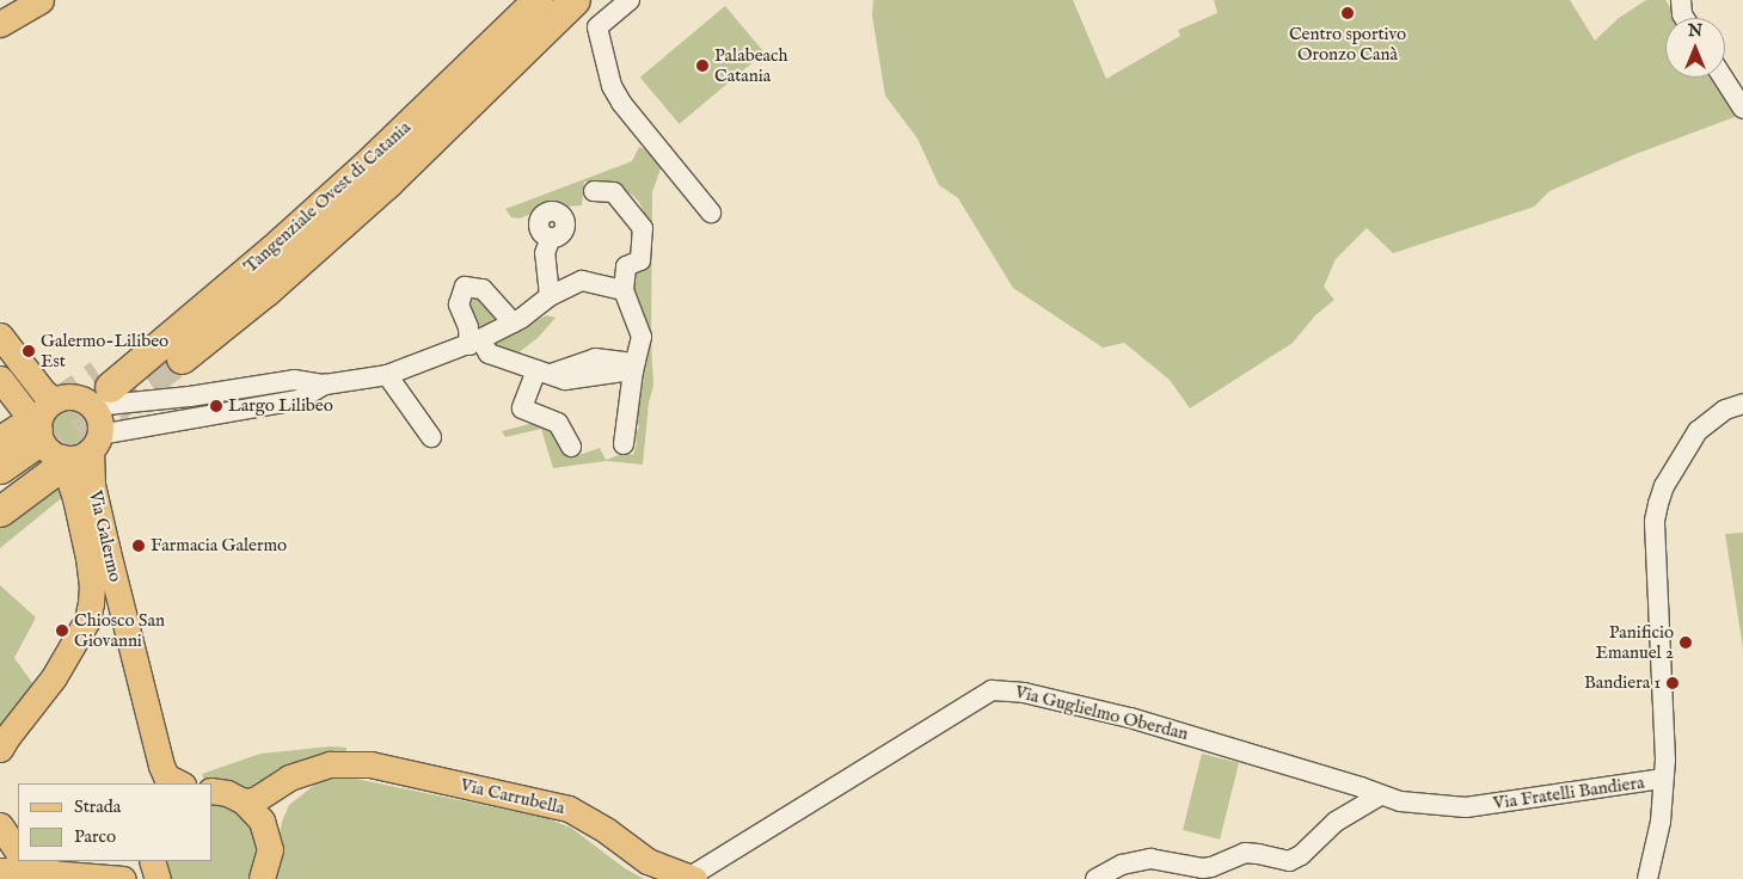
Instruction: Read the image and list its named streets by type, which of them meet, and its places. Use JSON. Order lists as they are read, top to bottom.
{
  "streets": {
    "highway": ["Tangenziale Ovest di Catania"],
    "main road": ["Via Galermo", "Via Carrubella"],
    "street": ["Via Guglielmo Oberdan", "Via Fratelli Bandiera"]
  },
  "crossings": [
    ["Tangenziale Ovest di Catania", "Via Galermo"],
    ["Via Guglielmo Oberdan", "Via Fratelli Bandiera"],
    ["Via Guglielmo Oberdan", "Via Carrubella"]
  ],
  "places": [
    "Centro sportivo Oronzo Canà",
    "Palabeach Catania",
    "Galermo-Lilibeo Est",
    "Largo Lilibeo",
    "Farmacia Galermo",
    "Chiosco San Giovanni",
    "Panificio Emanuel 2",
    "Bandiera 1"
  ],
  "legend": ["Strada", "Parco"],
  "north": "top"
}
